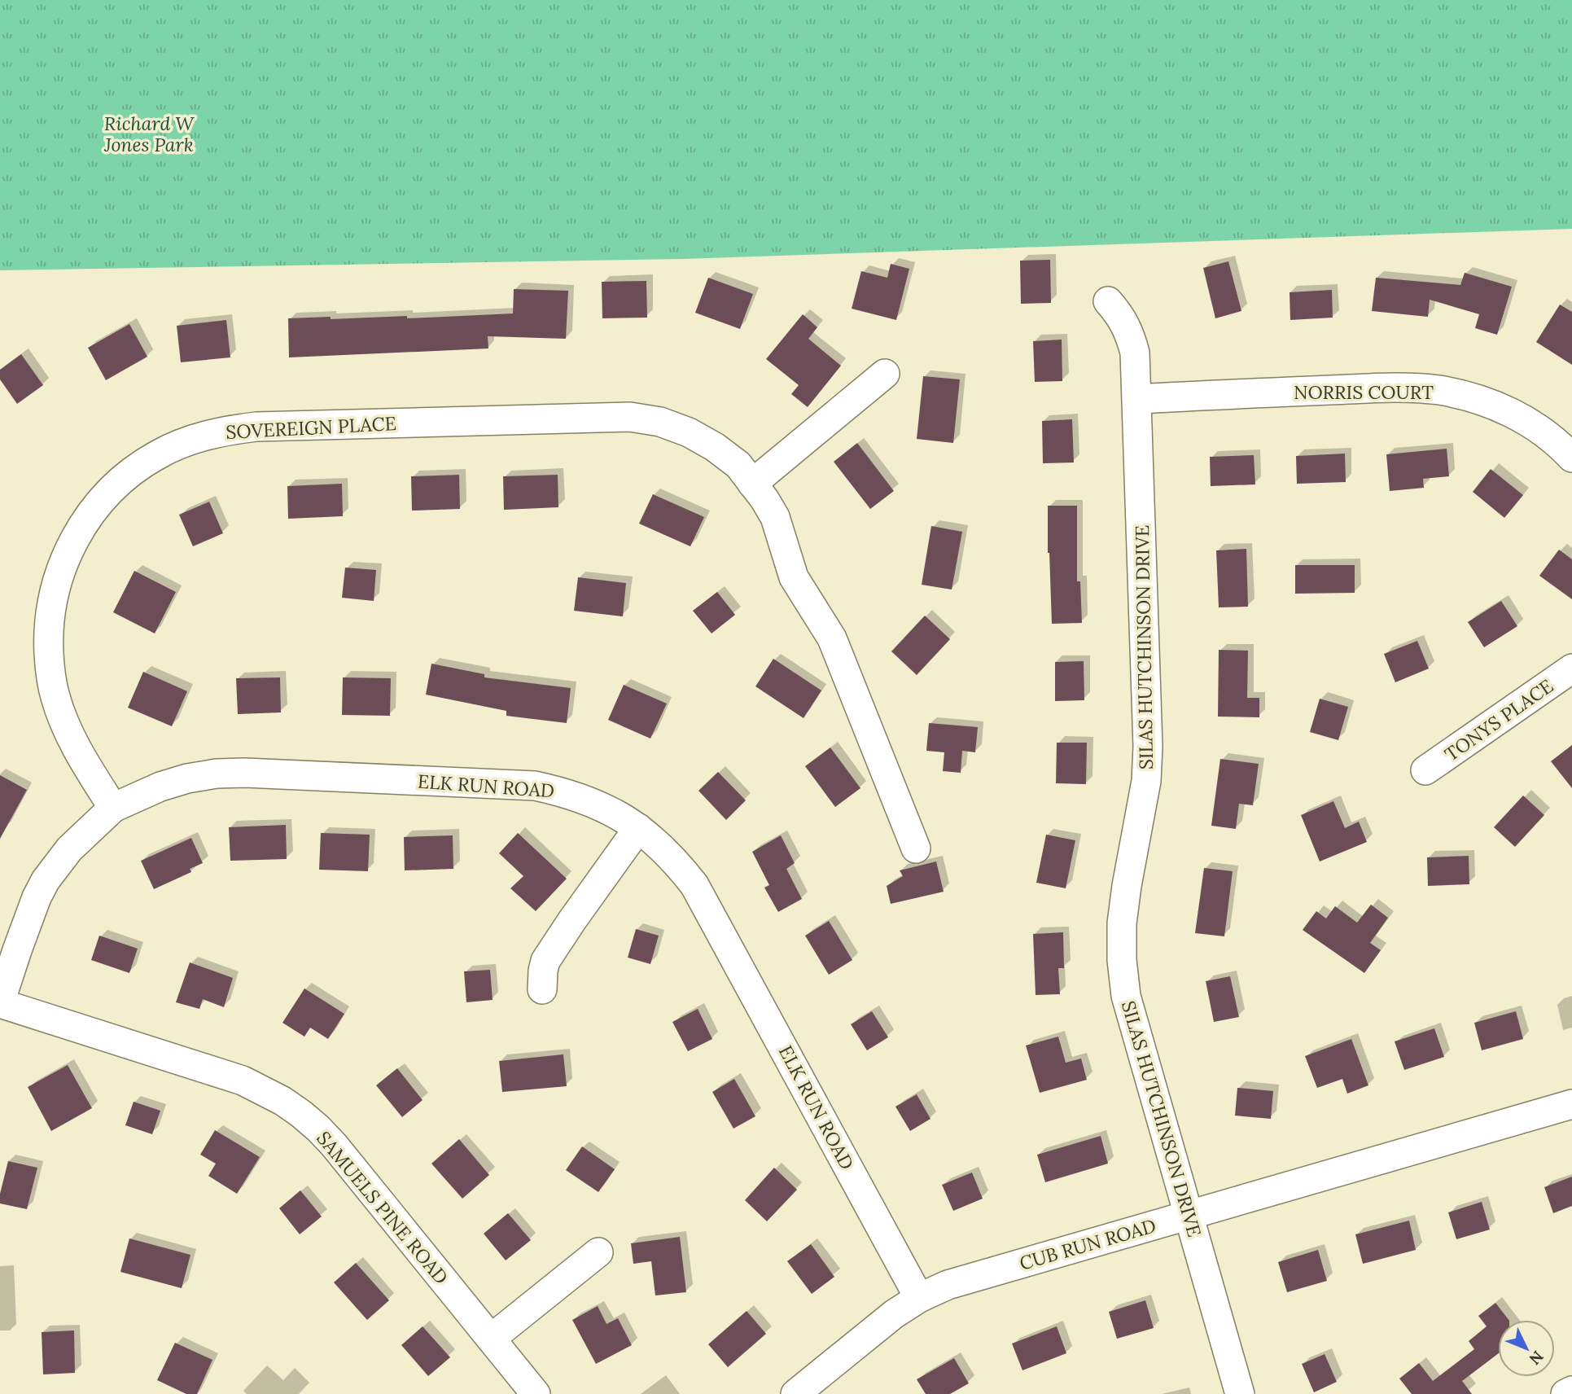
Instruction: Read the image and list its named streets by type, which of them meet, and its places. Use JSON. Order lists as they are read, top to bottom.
{
  "streets": {
    "street": [
      "NORRIS COURT",
      "SOVEREIGN PLACE",
      "SILAS HUTCHINSON DRIVE",
      "TONYS PLACE",
      "ELK RUN ROAD",
      "SAMUELS PINE ROAD",
      "CUB RUN ROAD"
    ]
  },
  "crossings": [
    ["NORRIS COURT", "SILAS HUTCHINSON DRIVE"],
    ["SOVEREIGN PLACE", "ELK RUN ROAD"],
    ["SILAS HUTCHINSON DRIVE", "CUB RUN ROAD"],
    ["ELK RUN ROAD", "SAMUELS PINE ROAD"],
    ["ELK RUN ROAD", "CUB RUN ROAD"]
  ],
  "parks": ["Richard W Jones Park"],
  "north": "bottom right"
}
